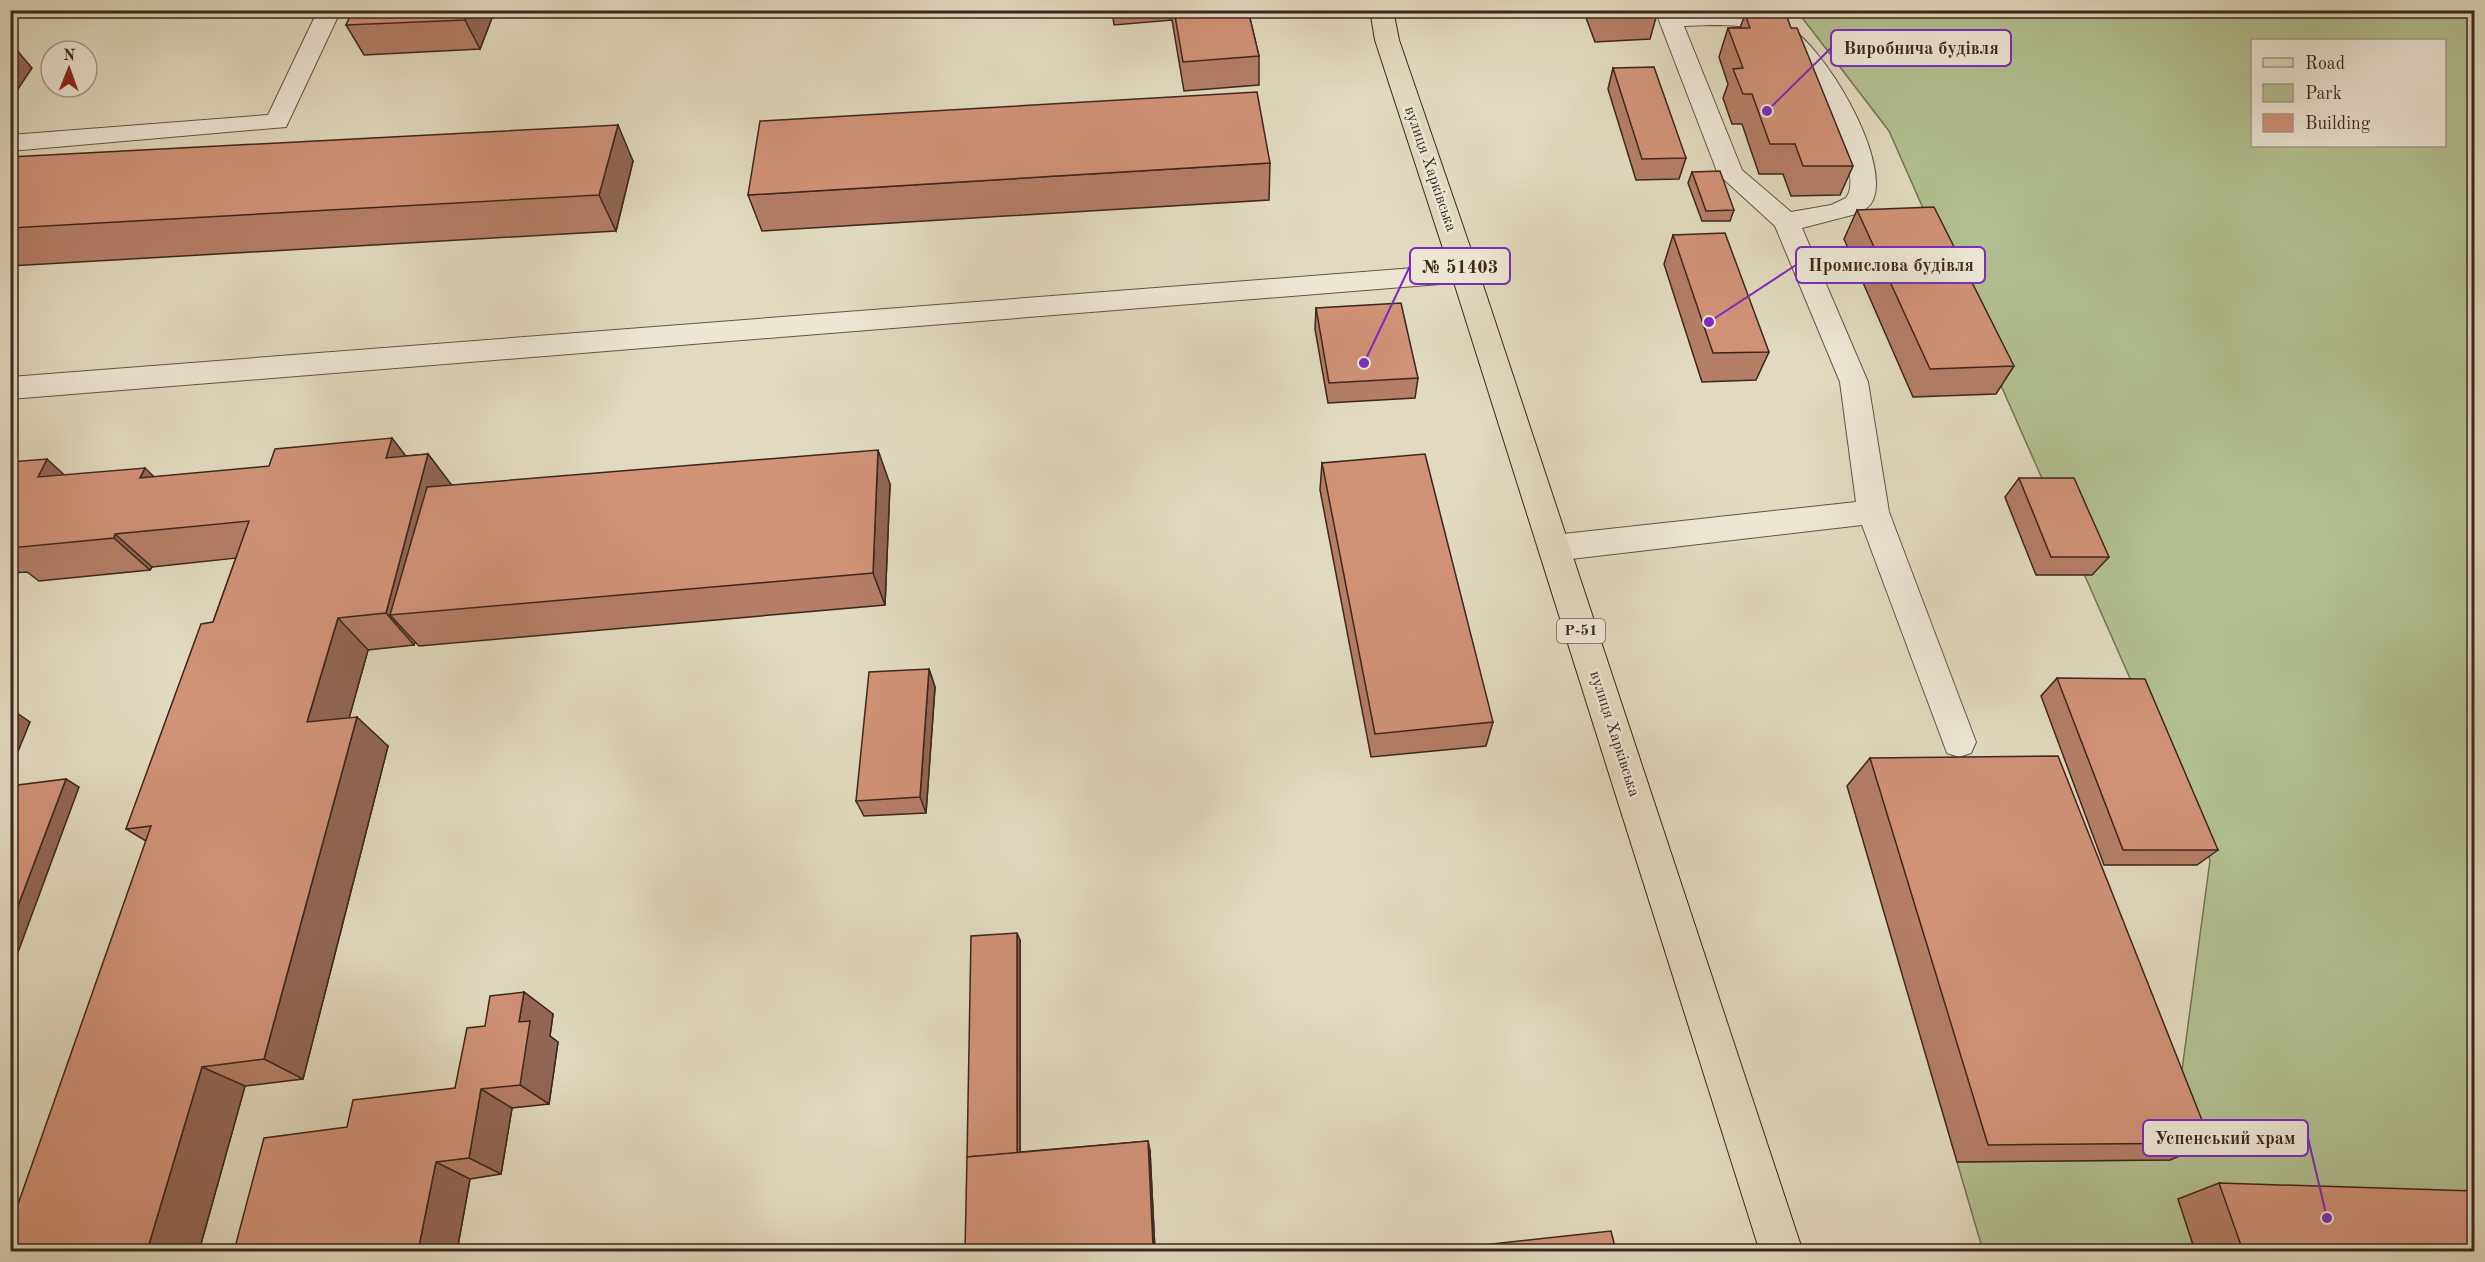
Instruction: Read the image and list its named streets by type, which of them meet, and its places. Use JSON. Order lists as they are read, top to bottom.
{
  "streets": {
    "main road": ["вулиця Харківська", "Р-51"]
  },
  "places": [
    "Виробнича будівля",
    "Промислова будівля",
    "№ 51403",
    "Успенський храм"
  ],
  "legend": ["Road", "Park", "Building"],
  "north": "top"
}
